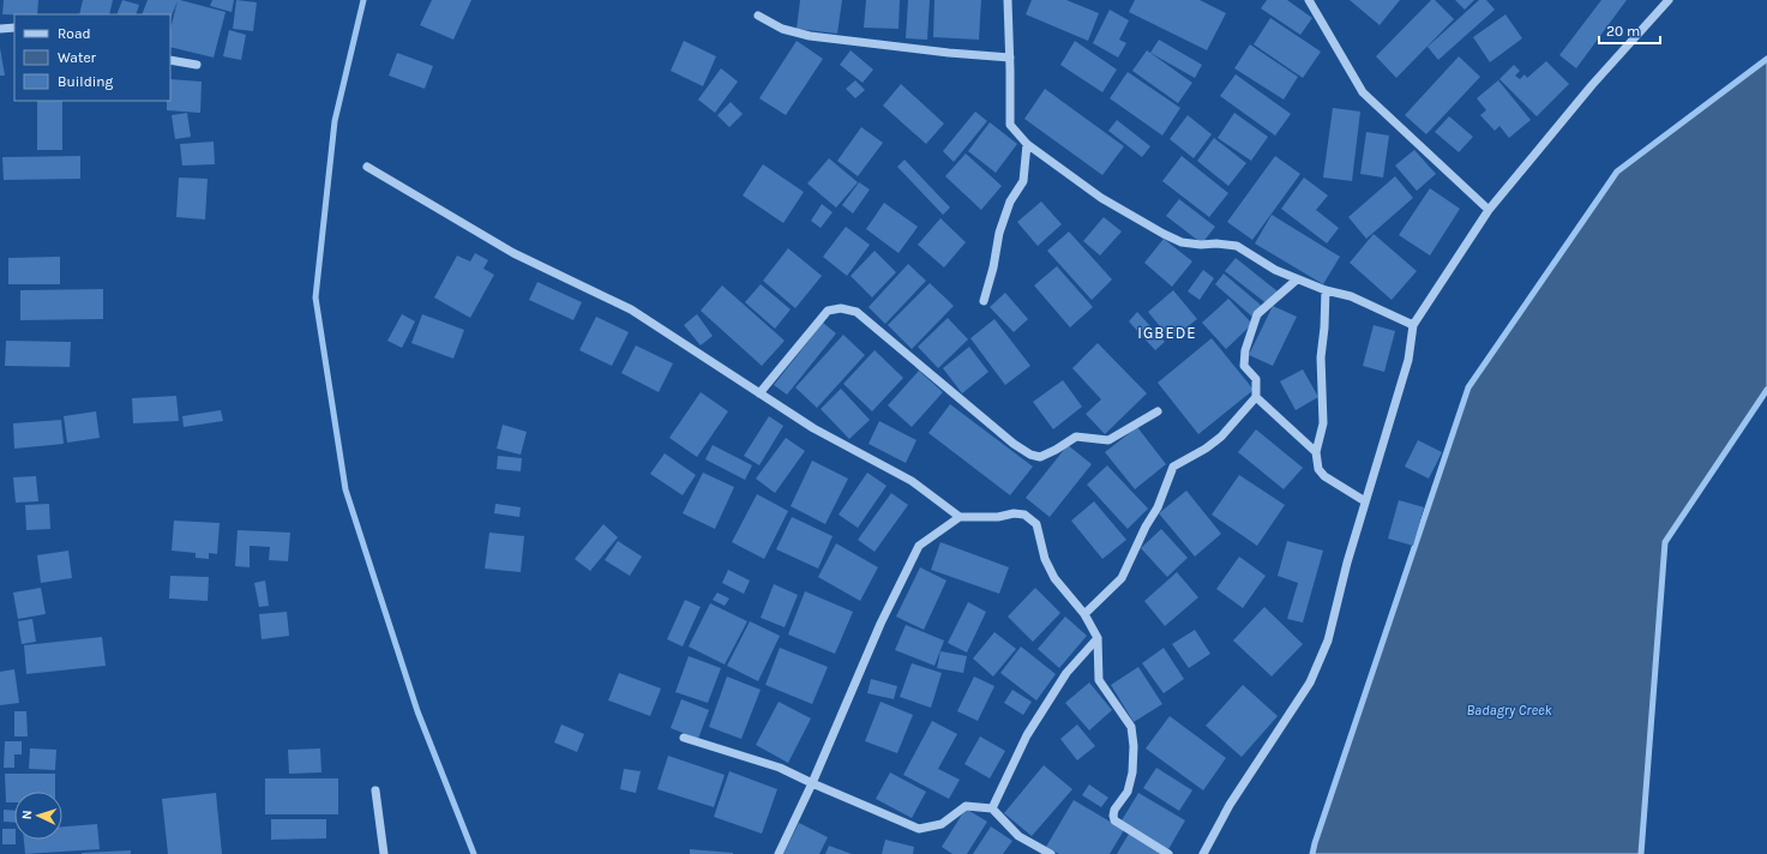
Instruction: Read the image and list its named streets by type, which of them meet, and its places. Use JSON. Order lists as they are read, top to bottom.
{
  "districts": ["IGBEDE"],
  "water": ["Badagry Creek"],
  "legend": ["Road", "Water", "Building"],
  "scale_bar": "20 m",
  "north": "left"
}
